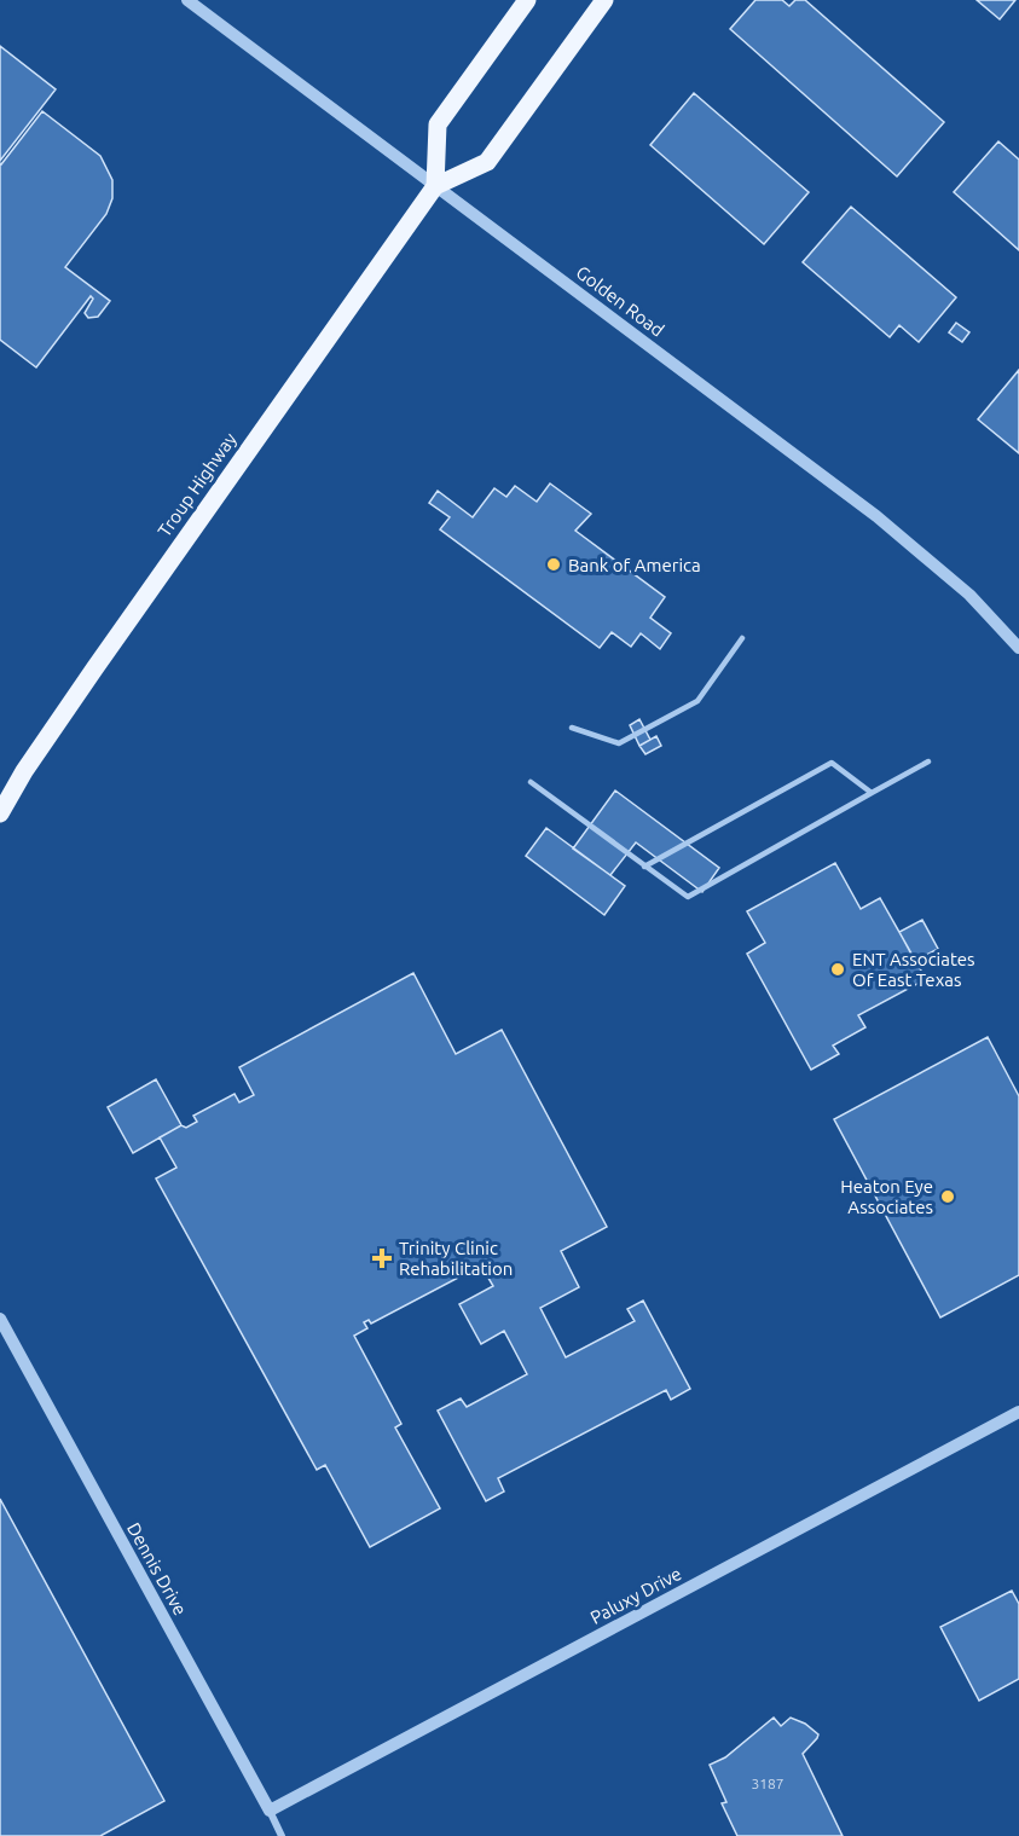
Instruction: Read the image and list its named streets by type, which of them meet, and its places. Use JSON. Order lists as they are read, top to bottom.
{
  "streets": {
    "main road": ["Troup Highway"],
    "street": ["Golden Road", "Dennis Drive", "Paluxy Drive"]
  },
  "crossings": [
    ["Golden Road", "Troup Highway"],
    ["Dennis Drive", "Paluxy Drive"]
  ],
  "places": {
    "other": ["Bank of America", "ENT Associates Of East Texas", "Heaton Eye Associates"],
    "health": ["Trinity Clinic Rehabilitation"]
  },
  "house_numbers": ["3187"]
}
